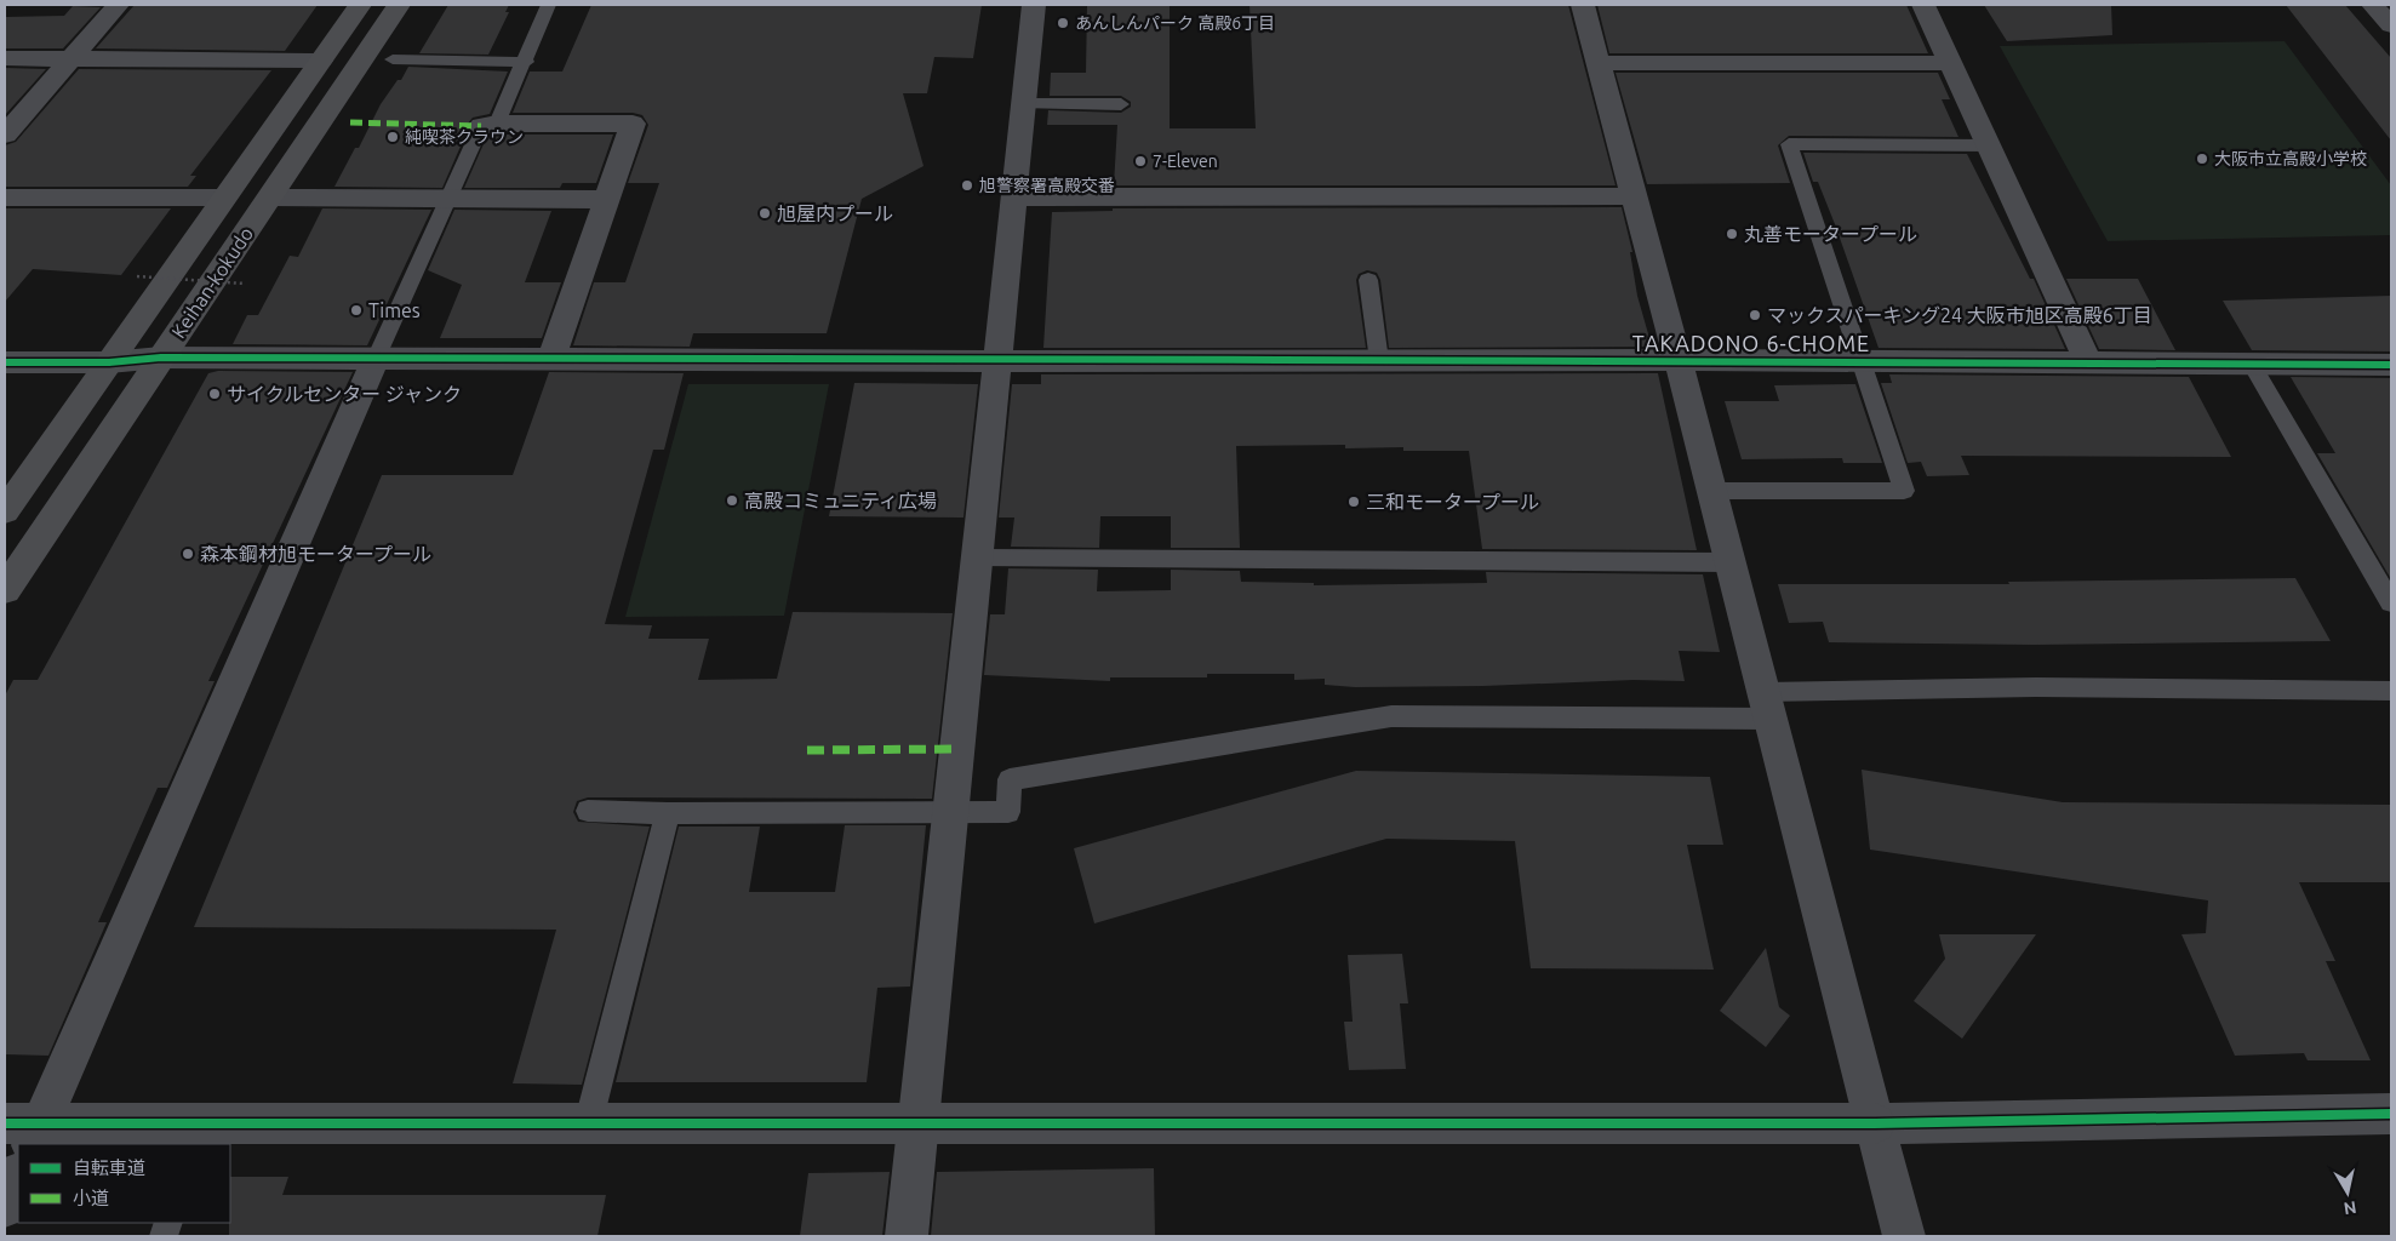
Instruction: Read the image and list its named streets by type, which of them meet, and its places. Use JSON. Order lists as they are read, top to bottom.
{
  "streets": {
    "highway": ["Keihan-kokudo"]
  },
  "districts": ["TAKADONO 6-CHOME"],
  "places": [
    "あんしんパーク 高殿6丁目",
    "純喫茶クラウン",
    "大阪市立高殿小学校",
    "7-Eleven",
    "旭警察署高殿交番",
    "旭屋内プール",
    "丸善モータープール",
    "Times",
    "マックスパーキング24 大阪市旭区高殿6丁目",
    "サイクルセンター ジャンク",
    "高殿コミュニティ広場",
    "三和モータープール",
    "森本鋼材旭モータープール"
  ],
  "legend": ["自転車道", "小道"],
  "north": "bottom"
}
